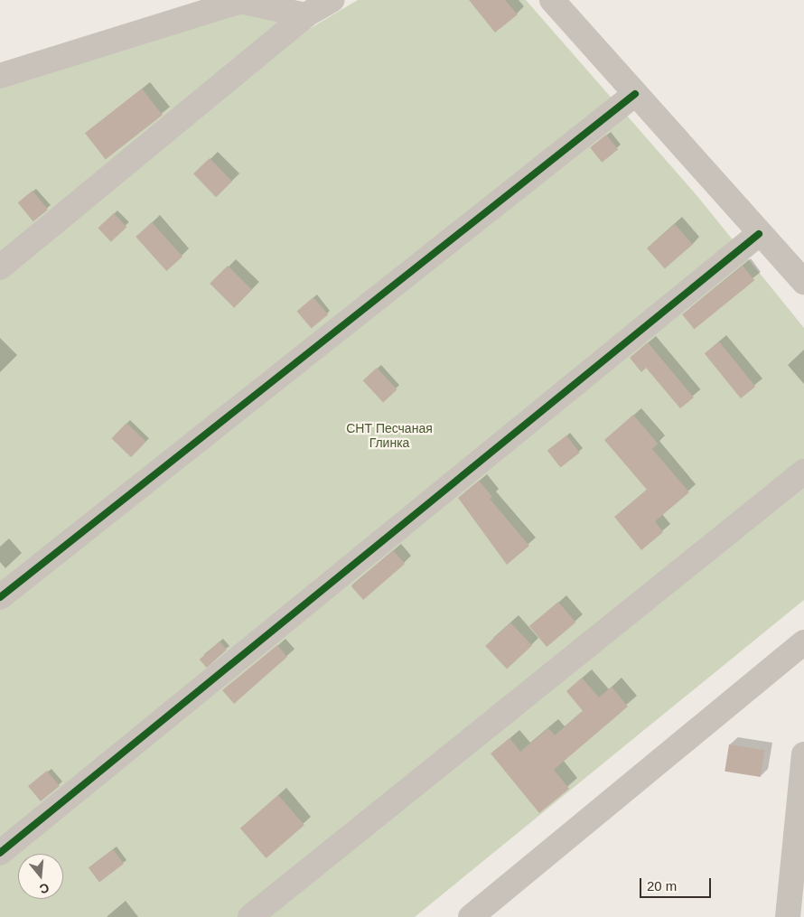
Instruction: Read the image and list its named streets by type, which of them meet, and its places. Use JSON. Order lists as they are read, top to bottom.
{
  "parks": ["СНТ Песчаная Глинка"],
  "scale_bar": "20 m",
  "north": "bottom"
}
